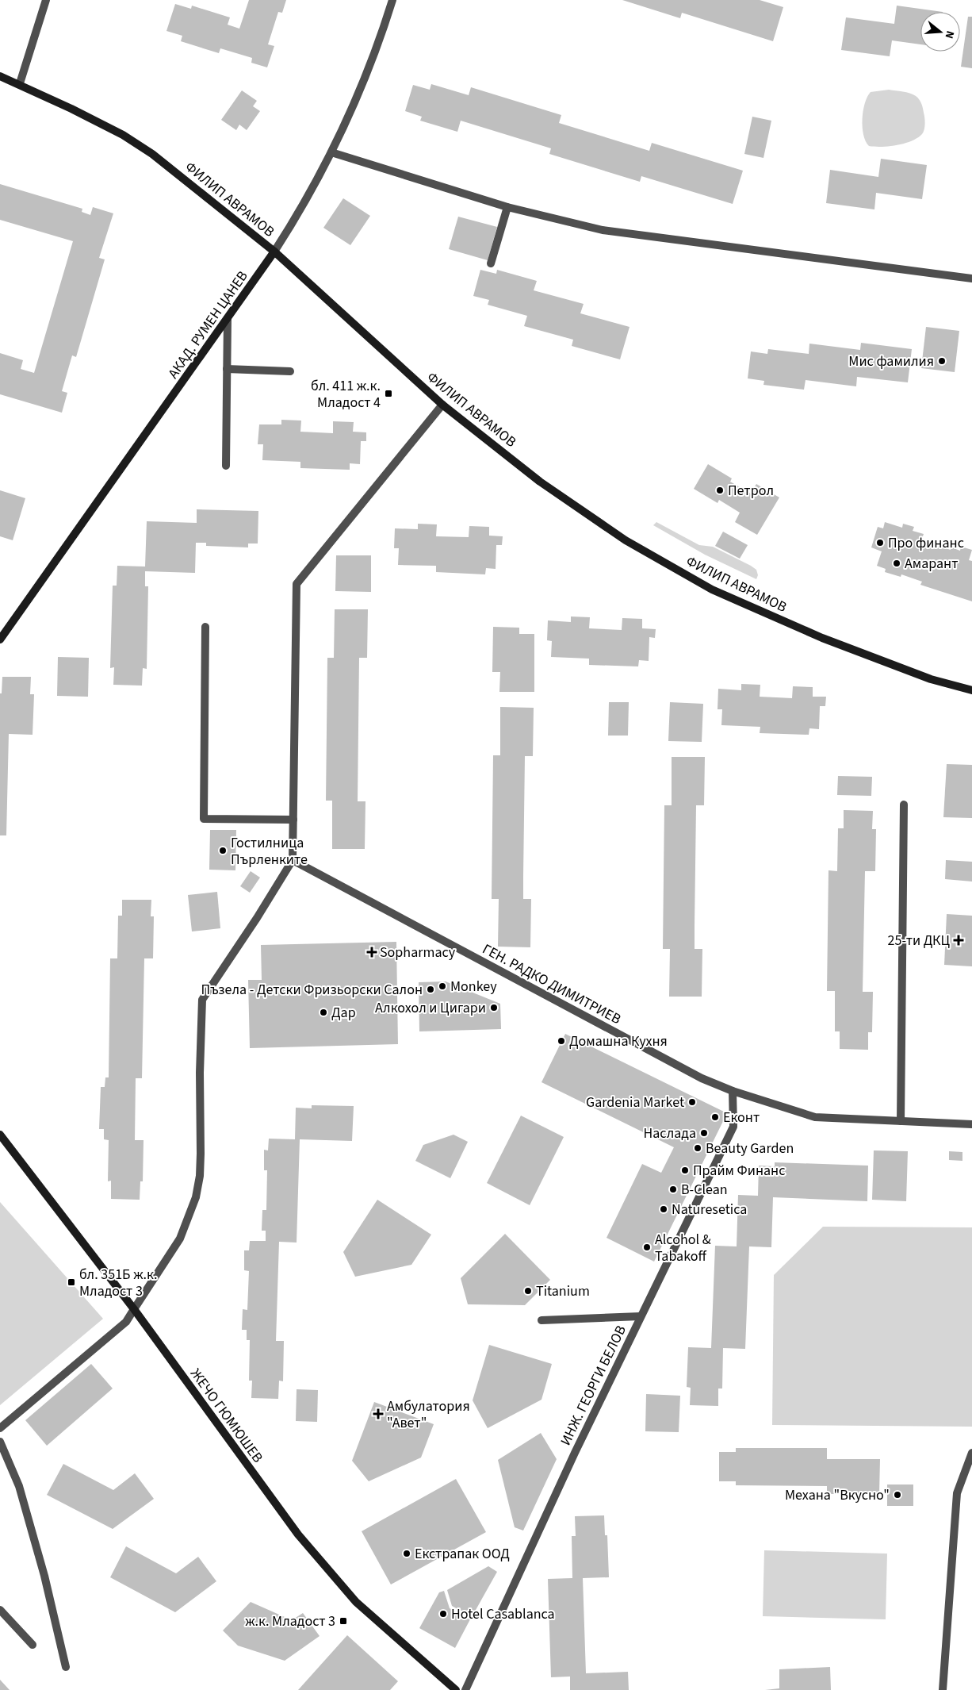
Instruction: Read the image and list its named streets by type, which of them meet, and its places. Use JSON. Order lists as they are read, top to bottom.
{
  "streets": {
    "street": [
      "ФИЛИП АВРАМОВ",
      "АКАД. РУМЕН ЦАНЕВ",
      "ГЕН. РАДКО ДИМИТРИЕВ",
      "ИНЖ. ГЕОРГИ БЕЛОВ",
      "ЖЕЧО ГЮМЮШЕВ"
    ]
  },
  "crossings": [
    ["ФИЛИП АВРАМОВ", "АКАД. РУМЕН ЦАНЕВ"],
    ["ГЕН. РАДКО ДИМИТРИЕВ", "ИНЖ. ГЕОРГИ БЕЛОВ"]
  ],
  "places": {
    "other": [
      "Мис фамилия",
      "Петрол",
      "Про финанс",
      "Амарант",
      "Гостилница Пърленките",
      "Monkey",
      "Пъзела - Детски Фризьорски Салон",
      "Алкохол и Цигари",
      "Дар",
      "Домашна Кухня",
      "Gardenia Market",
      "Еконт",
      "Наслада",
      "Beauty Garden",
      "Прайм Финанс",
      "B-Clean",
      "Naturesetica",
      "Alcohol & Tabakoff",
      "Titanium",
      "Механа \"Вкусно\"",
      "Екстрапак ООД",
      "Hotel Casablanca"
    ],
    "transit": ["бл. 411 ж.к. Младост 4", "бл. 351Б ж.к. Младост 3", "ж.к. Младост 3"],
    "health": ["25-ти ДКЦ", "Sopharmacy", "Амбулатория \"Авет\""]
  },
  "north": "right"
}
